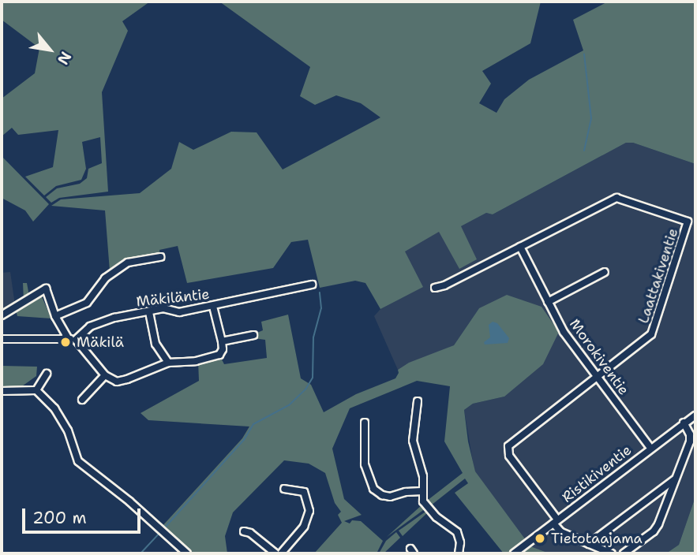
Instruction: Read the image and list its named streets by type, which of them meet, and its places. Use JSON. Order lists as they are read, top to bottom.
{
  "streets": {
    "street": [
      "Laattakiventie",
      "Mäkiläntie",
      "Morokiventie",
      "Ristikiventie"
    ]
  },
  "crossings": [
    ["Laattakiventie", "Morokiventie"],
    ["Laattakiventie", "Ristikiventie"],
    ["Morokiventie", "Ristikiventie"]
  ],
  "places": ["Mäkilä", "Tietotaajama"],
  "scale_bar": "200 m",
  "north": "bottom right"
}
